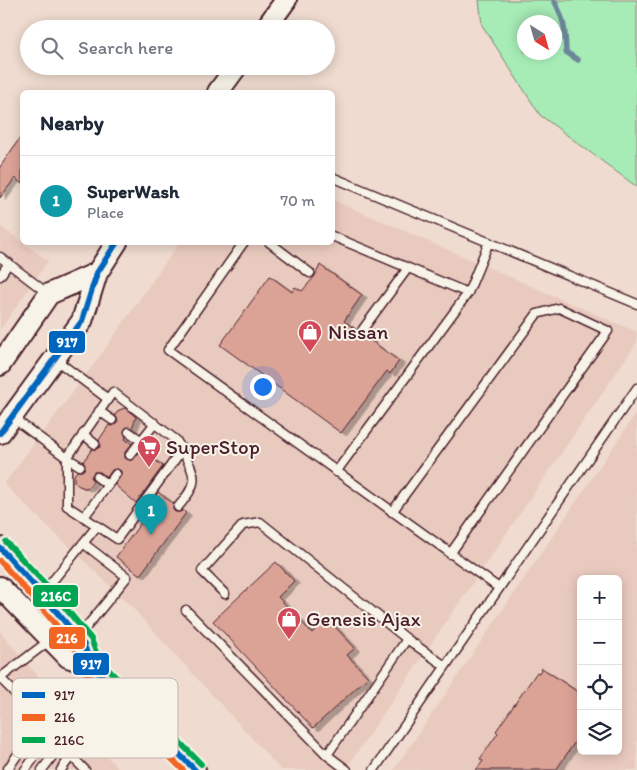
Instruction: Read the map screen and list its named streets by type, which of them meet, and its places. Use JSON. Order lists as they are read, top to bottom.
{
  "places": {
    "shop": ["Nissan", "Genesis Ajax"],
    "supermarket": ["SuperStop"]
  },
  "lines": ["transit line 917", "transit line 216C", "transit line 216"],
  "legend": ["917", "216", "216C"],
  "north": "bottom right",
  "page": {
    "search": "Search here",
    "heading": "Nearby",
    "list": [
      {
        "mark": "1",
        "name": "SuperWash",
        "note": "Place",
        "value": "70 m"
      }
    ],
    "pins": "1",
    "map_buttons": ["+", "−"]
  }
}
